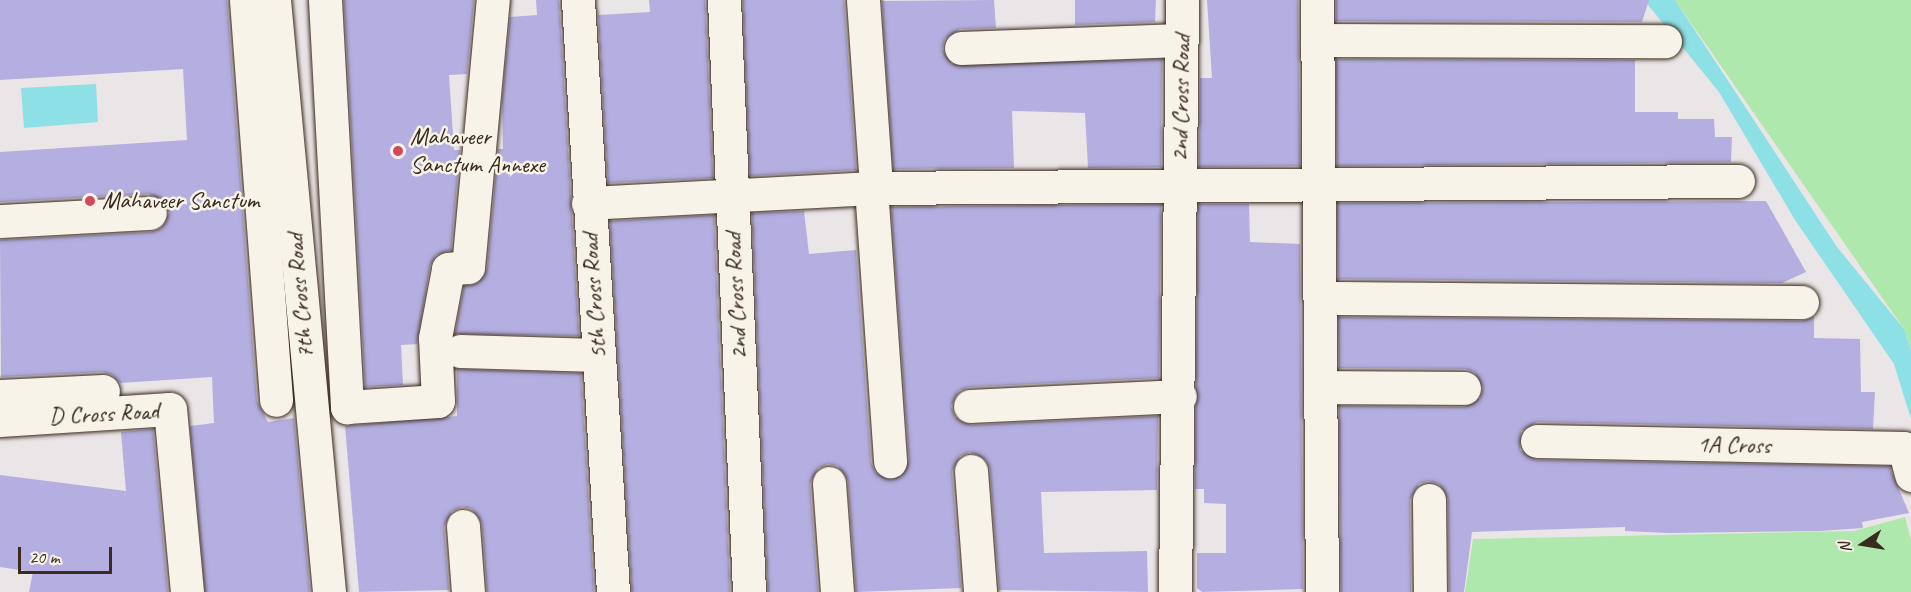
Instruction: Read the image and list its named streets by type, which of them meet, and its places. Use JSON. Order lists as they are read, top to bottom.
{
  "streets": {
    "street": [
      "2nd Cross Road",
      "7th Cross Road",
      "5th Cross Road",
      "D Cross Road",
      "1A Cross"
    ]
  },
  "places": ["Mahaveer Sanctum Annexe", "Mahaveer Sanctum"],
  "scale_bar": "20 m",
  "north": "left"
}
